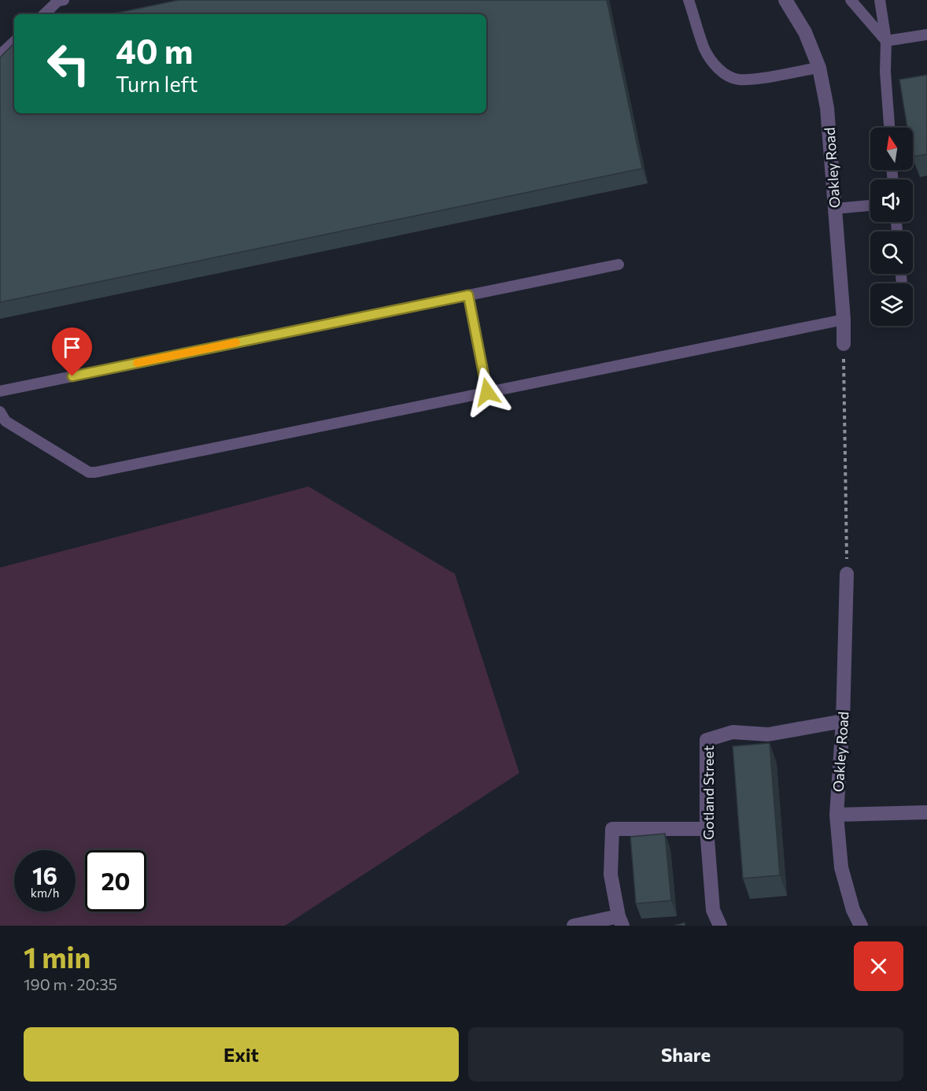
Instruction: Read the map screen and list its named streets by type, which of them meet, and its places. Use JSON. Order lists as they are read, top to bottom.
{
  "streets": {
    "street": ["Oakley Road", "Gotland Street"]
  },
  "crossings": [
    ["Oakley Road", "Gotland Street"]
  ],
  "north": "top",
  "page": {
    "turn": ["40 m", "Turn left"],
    "speed": "16 km/h",
    "limit": "20",
    "heading": ["1 min", "190 m · 20:35"],
    "buttons": ["Exit", "Share"]
  }
}
